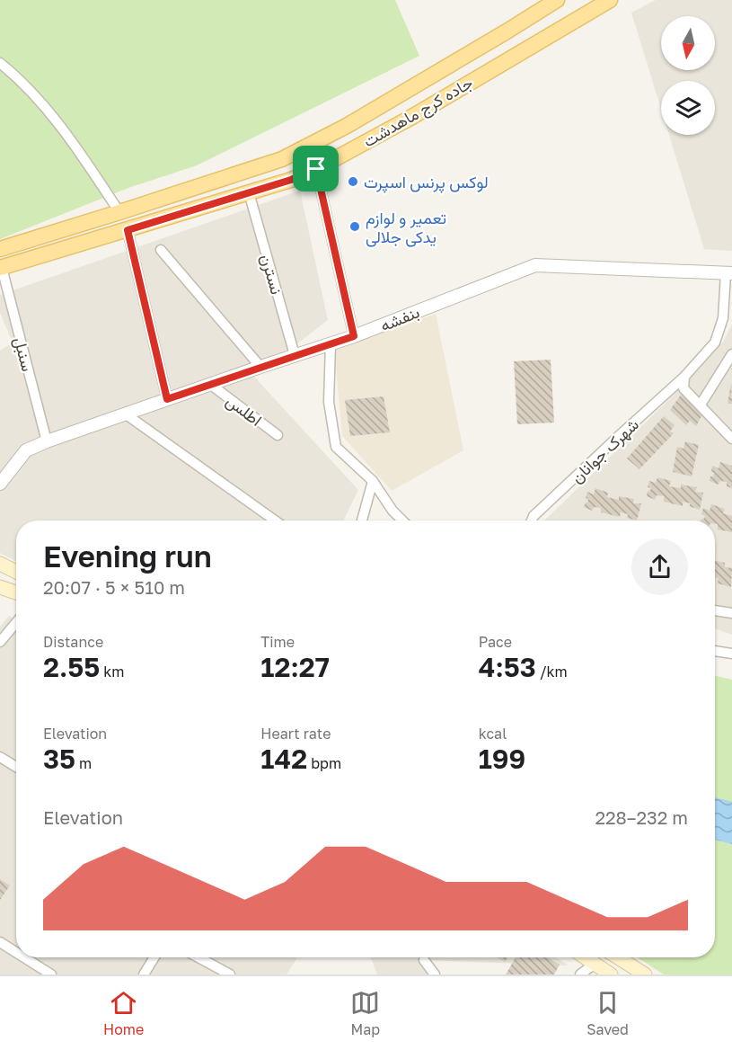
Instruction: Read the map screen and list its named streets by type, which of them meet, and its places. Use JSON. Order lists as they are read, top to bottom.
{
  "streets": {
    "main road": ["جاده کرج ماهدشت"],
    "street": [
      "نسترن",
      "بنفشه",
      "سنبل",
      "اطلس",
      "شهرک جوانان"
    ]
  },
  "crossings": [
    ["جاده کرج ماهدشت", "نسترن"],
    ["جاده کرج ماهدشت", "سنبل"],
    ["نسترن", "بنفشه"],
    ["بنفشه", "سنبل"],
    ["بنفشه", "اطلس"],
    ["بنفشه", "شهرک جوانان"]
  ],
  "places": ["لوکس پرنس اسپرت", "تعمیر و لوازم یدکی جلالی"],
  "north": "bottom",
  "page": {
    "heading": ["Evening run", "20:07 · 5 × 510 m"],
    "stats": [
      ["Distance", "2.55 km"],
      ["Time", "12:27"],
      ["Pace", "4:53 /km"],
      ["Elevation", "35 m"],
      ["Heart rate", "142 bpm"],
      ["kcal", "199"]
    ],
    "chart": ["Elevation", "228–232 m"],
    "tabs": ["Home", "Map", "Saved"]
  }
}
